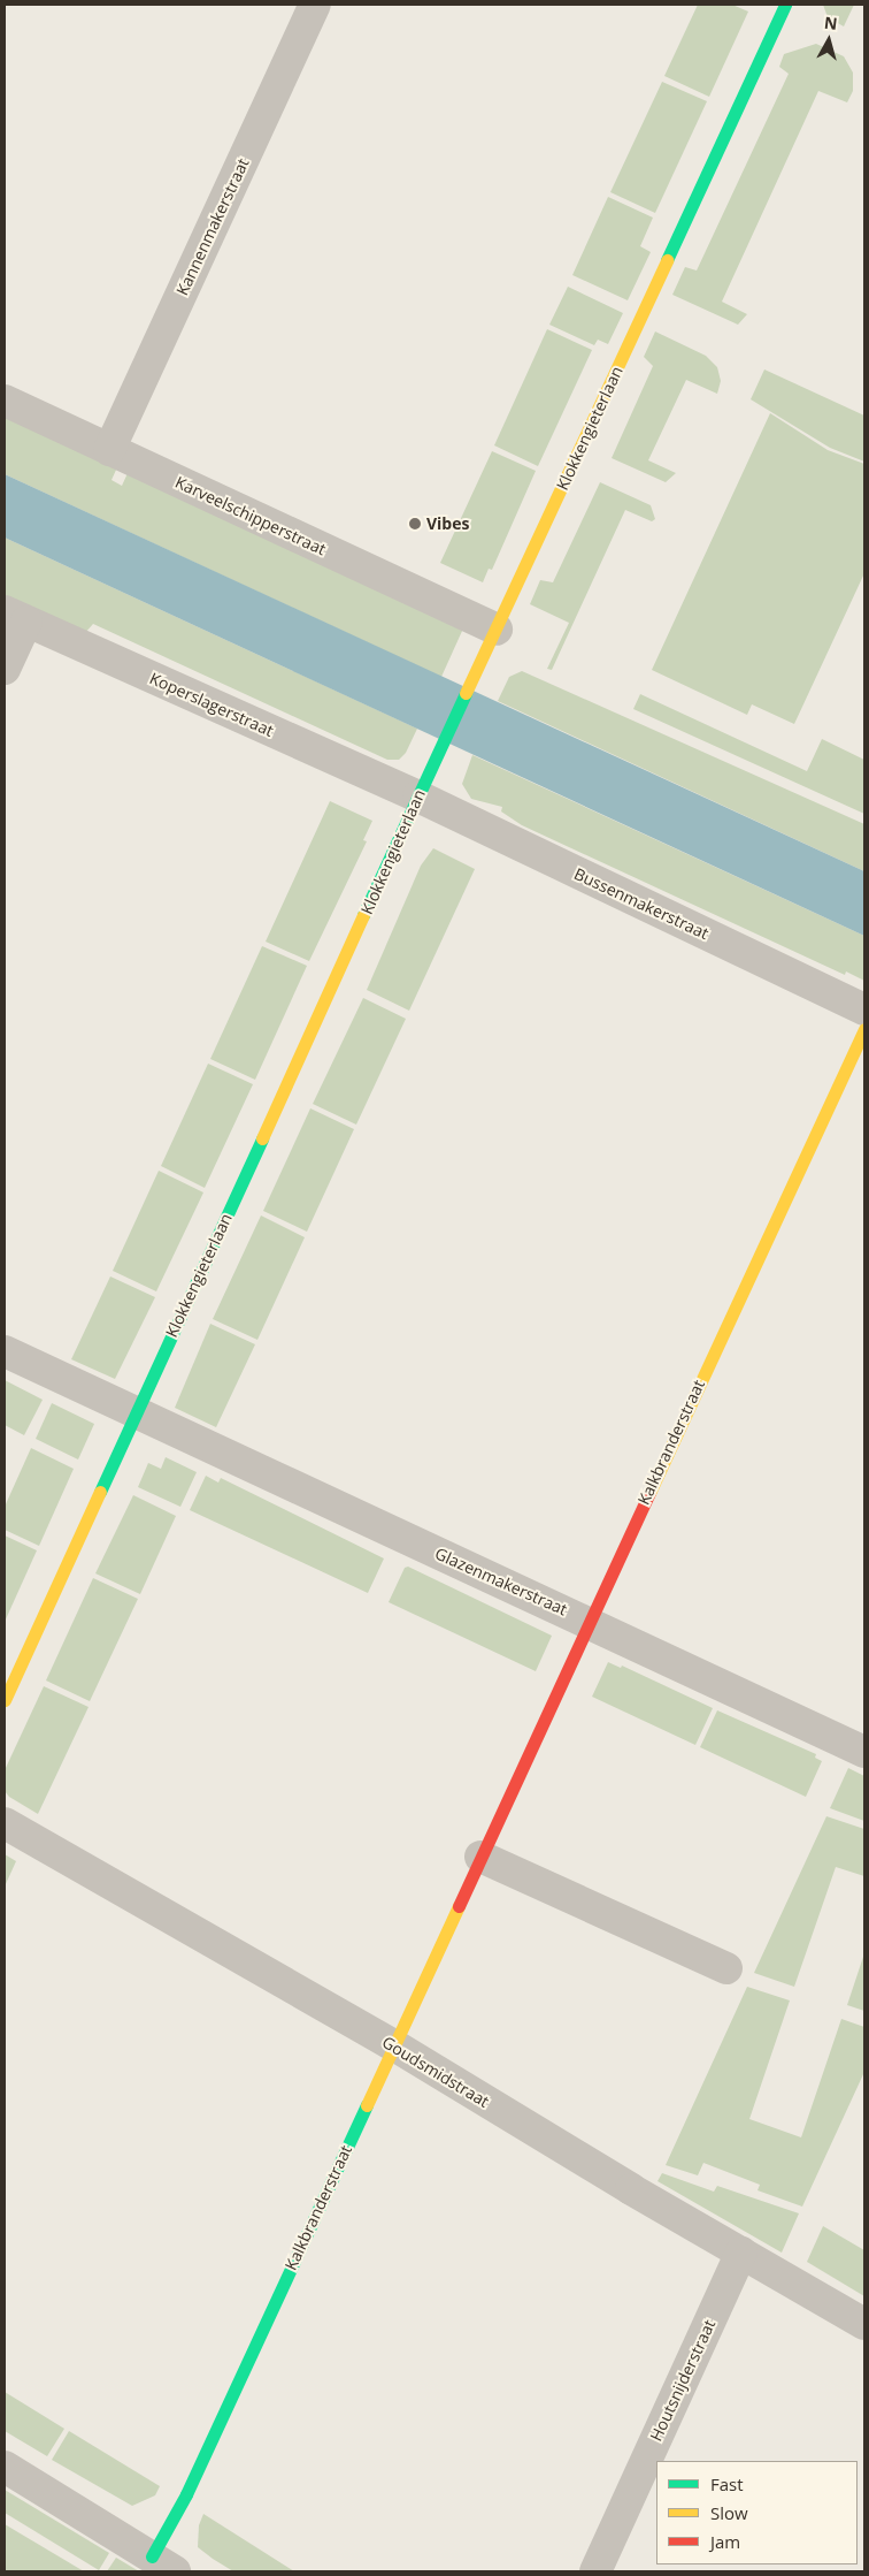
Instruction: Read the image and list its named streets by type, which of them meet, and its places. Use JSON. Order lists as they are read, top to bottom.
{
  "streets": {
    "street": [
      "Kannenmakerstraat",
      "Klokkengieterlaan",
      "Karveelschipperstraat",
      "Koperslagerstraat",
      "Bussenmakerstraat",
      "Kalkbranderstraat",
      "Glazenmakerstraat",
      "Goudsmidstraat",
      "Houtsnijderstraat"
    ]
  },
  "crossings": [
    ["Kannenmakerstraat", "Karveelschipperstraat"],
    ["Klokkengieterlaan", "Karveelschipperstraat"],
    ["Klokkengieterlaan", "Koperslagerstraat"],
    ["Klokkengieterlaan", "Bussenmakerstraat"],
    ["Klokkengieterlaan", "Glazenmakerstraat"],
    ["Koperslagerstraat", "Bussenmakerstraat"],
    ["Kalkbranderstraat", "Glazenmakerstraat"],
    ["Kalkbranderstraat", "Goudsmidstraat"],
    ["Goudsmidstraat", "Houtsnijderstraat"]
  ],
  "places": ["Vibes"],
  "legend": ["Fast", "Slow", "Jam"],
  "north": "top"
}
